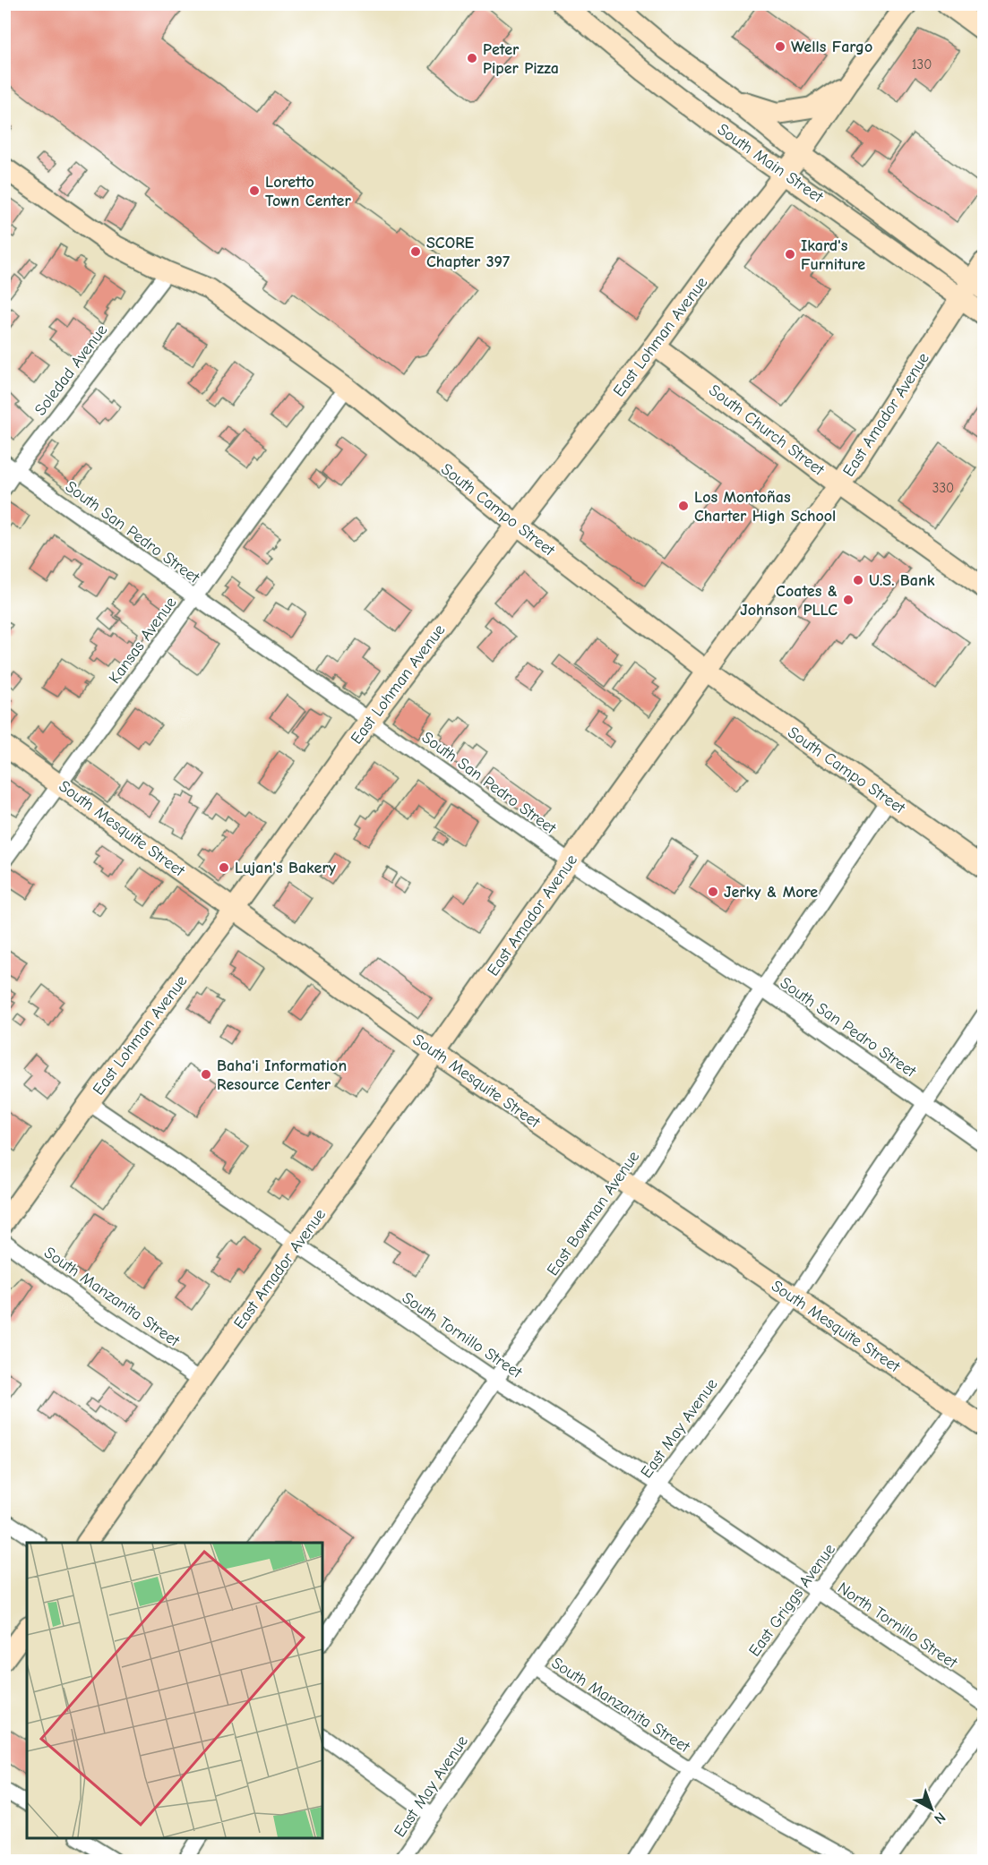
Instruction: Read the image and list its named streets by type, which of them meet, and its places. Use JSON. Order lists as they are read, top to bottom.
{
  "streets": {
    "main road": [
      "South Main Street",
      "East Lohman Avenue",
      "East Amador Avenue",
      "South Church Street",
      "South Campo Street",
      "South Mesquite Street"
    ],
    "street": [
      "Soledad Avenue",
      "South San Pedro Street",
      "Kansas Avenue",
      "East Bowman Avenue",
      "South Manzanita Street",
      "South Tornillo Street",
      "East May Avenue",
      "East Griggs Avenue",
      "North Tornillo Street"
    ]
  },
  "crossings": [
    ["South Main Street", "East Lohman Avenue"],
    ["South Main Street", "East Amador Avenue"],
    ["East Lohman Avenue", "South Church Street"],
    ["East Lohman Avenue", "South Campo Street"],
    ["East Lohman Avenue", "South San Pedro Street"],
    ["East Lohman Avenue", "South Mesquite Street"],
    ["East Lohman Avenue", "South Tornillo Street"],
    ["Soledad Avenue", "South Campo Street"],
    ["Soledad Avenue", "South San Pedro Street"],
    ["East Amador Avenue", "South Church Street"],
    ["East Amador Avenue", "South Campo Street"],
    ["East Amador Avenue", "South San Pedro Street"],
    ["East Amador Avenue", "South Mesquite Street"],
    ["East Amador Avenue", "South Manzanita Street"],
    ["East Amador Avenue", "South Tornillo Street"],
    ["South Campo Street", "Kansas Avenue"],
    ["South Campo Street", "East Bowman Avenue"],
    ["South San Pedro Street", "Kansas Avenue"],
    ["South San Pedro Street", "East Bowman Avenue"],
    ["South San Pedro Street", "East May Avenue"],
    ["Kansas Avenue", "South Mesquite Street"],
    ["South Mesquite Street", "East Bowman Avenue"],
    ["South Mesquite Street", "East May Avenue"],
    ["South Mesquite Street", "East Griggs Avenue"],
    ["East Bowman Avenue", "South Tornillo Street"],
    ["South Manzanita Street", "East May Avenue"],
    ["South Manzanita Street", "East Griggs Avenue"],
    ["South Tornillo Street", "East May Avenue"],
    ["South Tornillo Street", "East Griggs Avenue"],
    ["South Tornillo Street", "North Tornillo Street"],
    ["East Griggs Avenue", "North Tornillo Street"]
  ],
  "places": [
    "Wells Fargo",
    "Peter Piper Pizza",
    "Loretto Town Center",
    "SCORE Chapter 397",
    "Ikard's Furniture",
    "Los Montoñas Charter High School",
    "U.S. Bank",
    "Coates & Johnson PLLC",
    "Lujan's Bakery",
    "Jerky & More",
    "Baha'i Information Resource Center"
  ],
  "house_numbers": ["130", "330"],
  "north": "bottom right"
}
